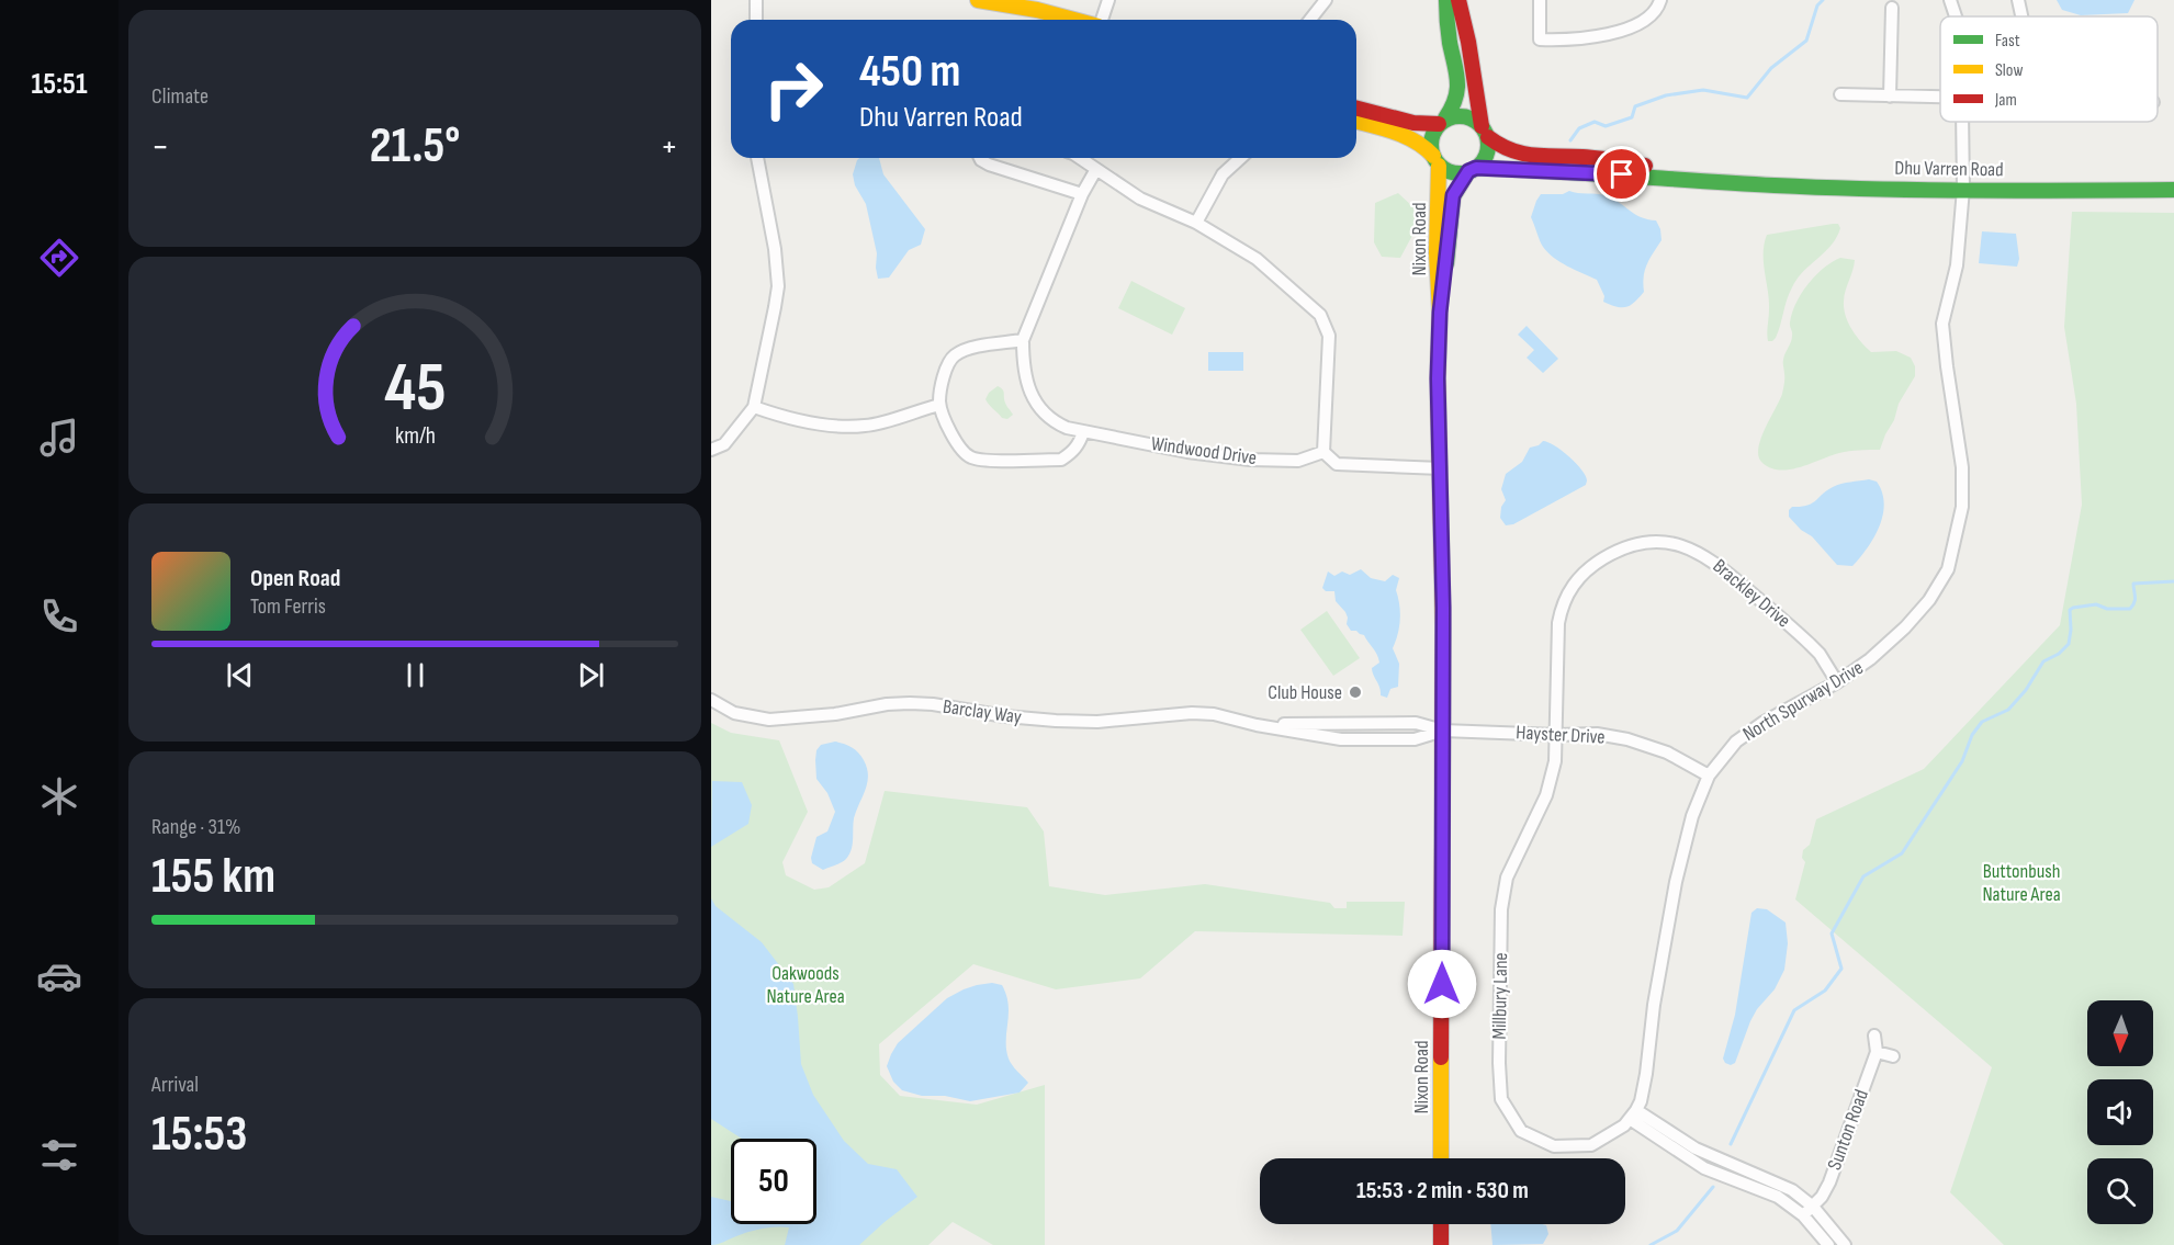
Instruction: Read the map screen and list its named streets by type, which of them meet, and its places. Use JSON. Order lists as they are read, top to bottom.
{
  "streets": {
    "main road": ["Dhu Varren Road", "Nixon Road"],
    "street": [
      "Windwood Drive",
      "Brackley Drive",
      "North Spurway Drive",
      "Barclay Way",
      "Hayster Drive",
      "Millbury Lane",
      "Sunton Road"
    ]
  },
  "crossings": [
    ["Dhu Varren Road", "Nixon Road"],
    ["Dhu Varren Road", "North Spurway Drive"],
    ["Nixon Road", "Barclay Way"],
    ["Nixon Road", "Hayster Drive"],
    ["Brackley Drive", "North Spurway Drive"],
    ["Brackley Drive", "Hayster Drive"],
    ["Brackley Drive", "Millbury Lane"],
    ["North Spurway Drive", "Hayster Drive"],
    ["North Spurway Drive", "Millbury Lane"],
    ["Barclay Way", "Hayster Drive"],
    ["Hayster Drive", "Millbury Lane"]
  ],
  "parks": ["Buttonbush Nature Area", "Oakwoods Nature Area"],
  "places": ["Club House"],
  "legend": ["Fast", "Slow", "Jam"],
  "north": "bottom",
  "page": {
    "tabs": "15:51",
    "tile": [
      "Climate",
      ["Range · 31%", "155 km"],
      ["Arrival", "15:53"]
    ],
    "turn": ["450 m", "Dhu Varren Road"],
    "heat": ["−", "21.5°", "+"],
    "song": ["Open Road", "Tom Ferris"],
    "limit": "50",
    "trip": "15:53 · 2 min · 530 m",
    "gauge": ["45", "km/h"]
  }
}
